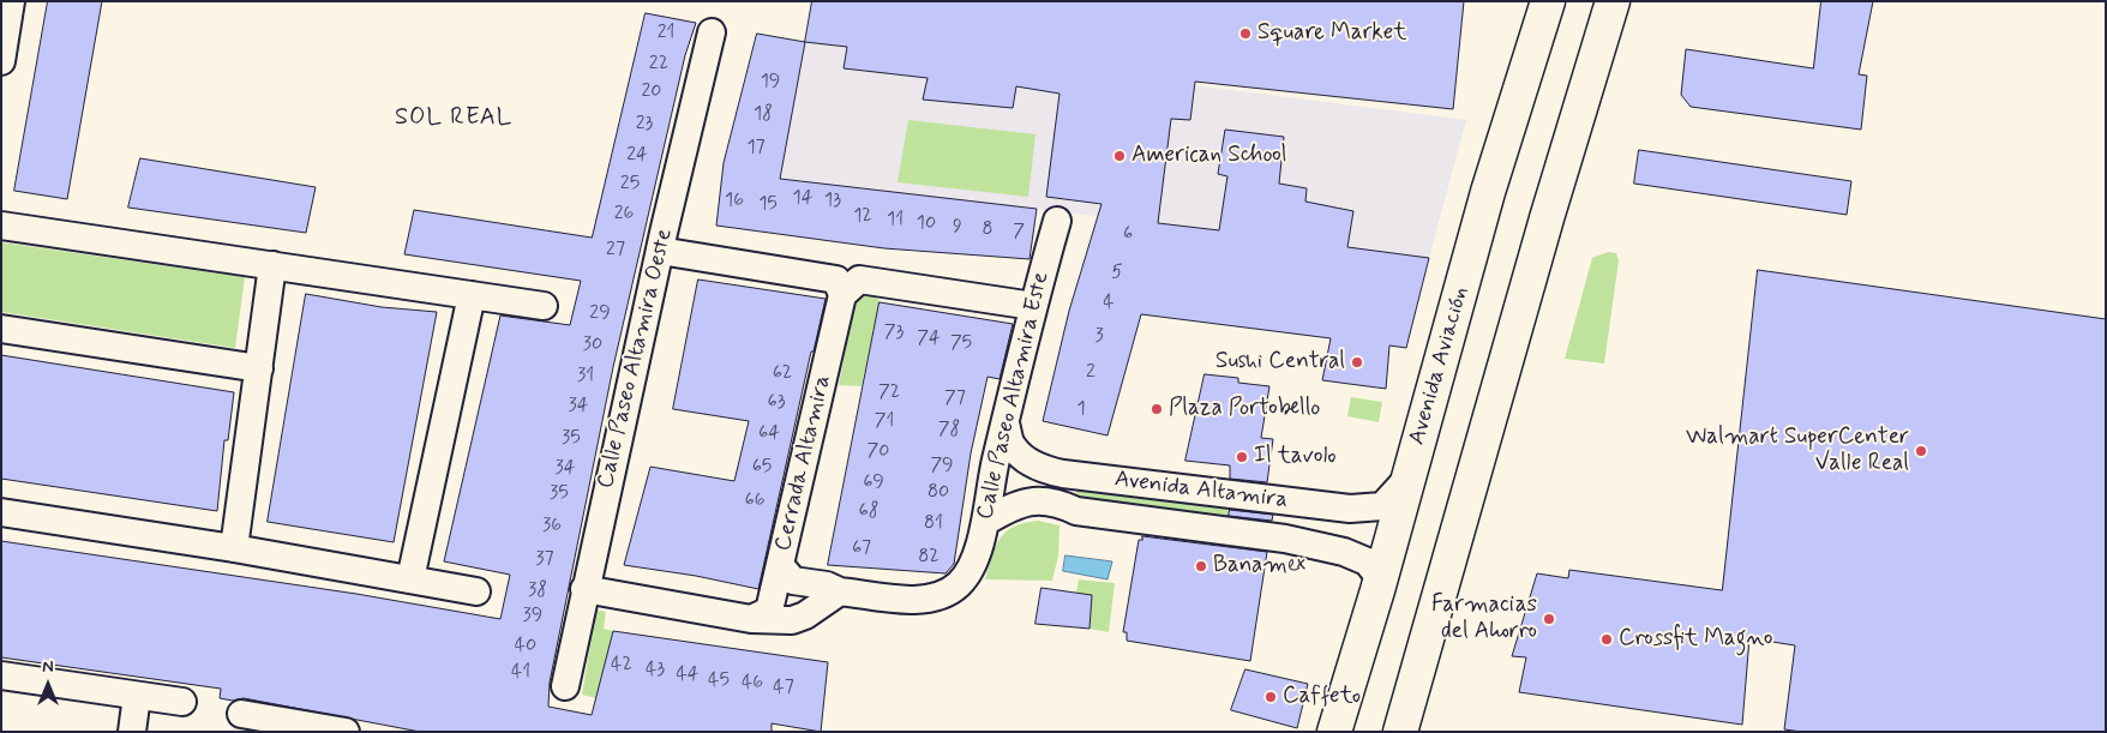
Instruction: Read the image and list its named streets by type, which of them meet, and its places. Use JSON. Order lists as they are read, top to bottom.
{
  "streets": {
    "main road": ["Avenida Aviación"],
    "street": [
      "Calle Paseo Altamira Oeste",
      "Calle Paseo Altamira Este",
      "Cerrada Altamira",
      "Avenida Altamira"
    ]
  },
  "crossings": [
    ["Avenida Aviación", "Avenida Altamira"],
    ["Calle Paseo Altamira Este", "Avenida Altamira"]
  ],
  "districts": ["SOL REAL"],
  "places": [
    "Square Market",
    "American School",
    "Sushi Central",
    "Plaza Portobello",
    "Walmart SuperCenter Valle Real",
    "Il tavolo",
    "Banamex",
    "Farmacias del Ahorro",
    "Crossfit Magno",
    "Caffeto"
  ],
  "house_numbers": [
    "21",
    "22",
    "19",
    "20",
    "18",
    "23",
    "17",
    "24",
    "25",
    "14",
    "16",
    "13",
    "15",
    "26",
    "12",
    "11",
    "10",
    "9",
    "8",
    "7",
    "6",
    "27",
    "5",
    "4",
    "29",
    "73",
    "3",
    "74",
    "75",
    "30",
    "2",
    "62",
    "31",
    "72",
    "77",
    "63",
    "34",
    "1",
    "71",
    "78",
    "64",
    "35",
    "70",
    "79",
    "65",
    "34",
    "69",
    "80",
    "35",
    "66",
    "68",
    "81",
    "36",
    "67",
    "82",
    "37",
    "38",
    "39",
    "40",
    "42",
    "43",
    "41",
    "44",
    "45",
    "46",
    "47"
  ],
  "north": "top"
}
